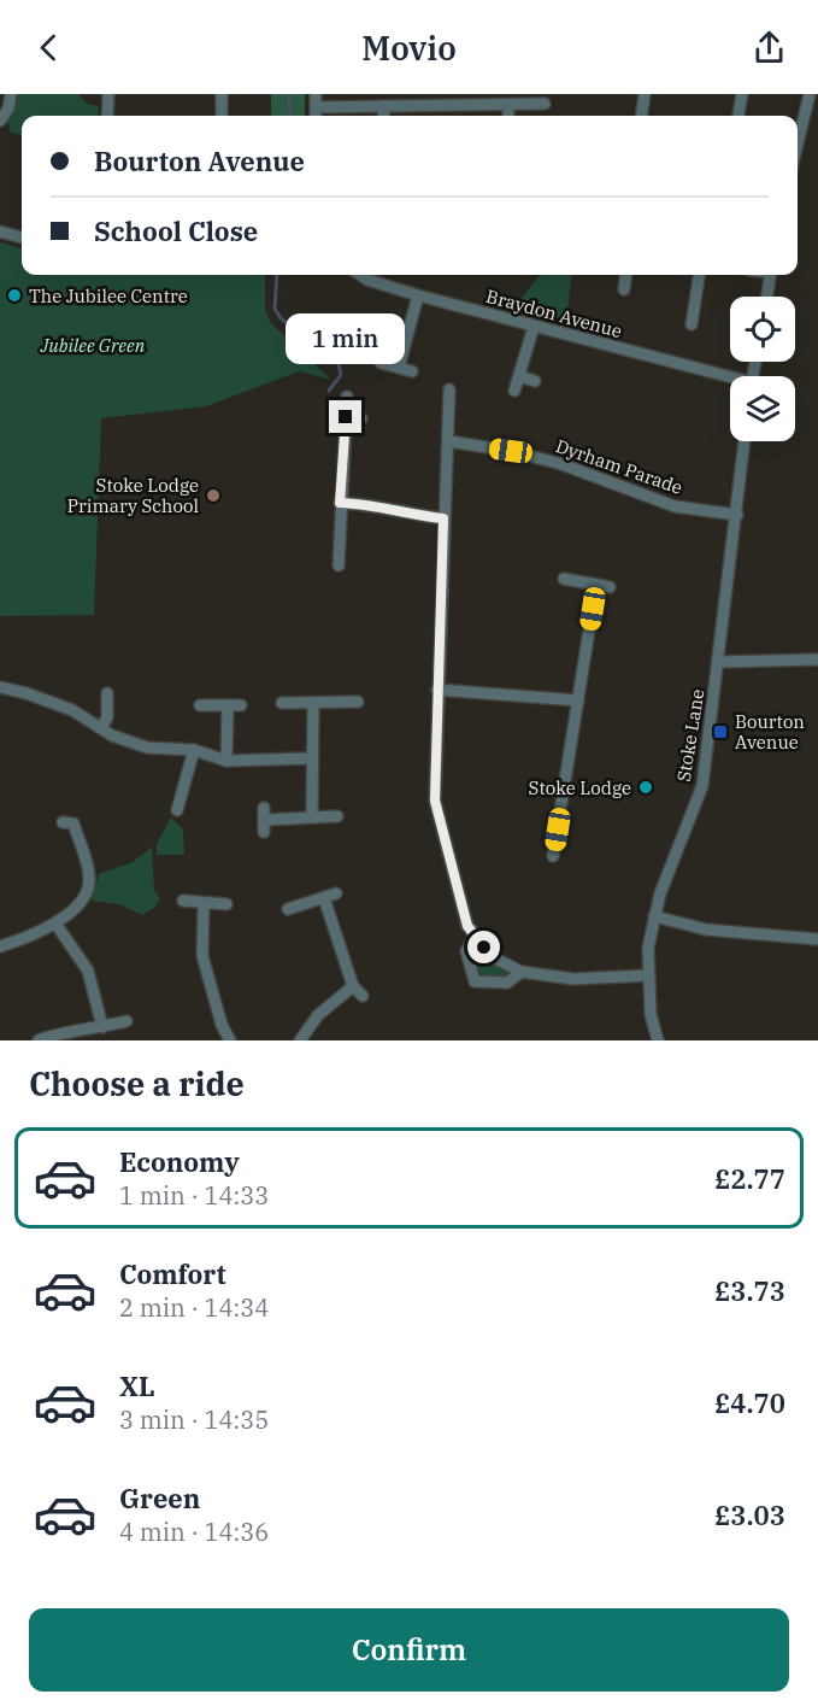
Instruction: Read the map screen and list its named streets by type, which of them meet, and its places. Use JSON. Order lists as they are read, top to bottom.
{
  "streets": {
    "street": ["Braydon Avenue", "Dyrham Parade", "Stoke Lane"]
  },
  "crossings": [
    ["Dyrham Parade", "Stoke Lane"]
  ],
  "parks": ["Jubilee Green"],
  "places": {
    "other": ["The Jubilee Centre", "Stoke Lodge Primary School", "Stoke Lodge"],
    "transit": ["Bourton Avenue"]
  },
  "page": {
    "header": "Movio",
    "banner": ["Bourton Avenue", "School Close"],
    "bubble": "1 min",
    "heading": "Choose a ride",
    "list": [
      {
        "name": "Economy",
        "note": "1 min · 14:33",
        "value": "£2.77"
      },
      {
        "name": "Comfort",
        "note": "2 min · 14:34",
        "value": "£3.73"
      },
      {
        "name": "XL",
        "note": "3 min · 14:35",
        "value": "£4.70"
      },
      {
        "name": "Green",
        "note": "4 min · 14:36",
        "value": "£3.03"
      }
    ],
    "buttons": "Confirm"
  }
}
